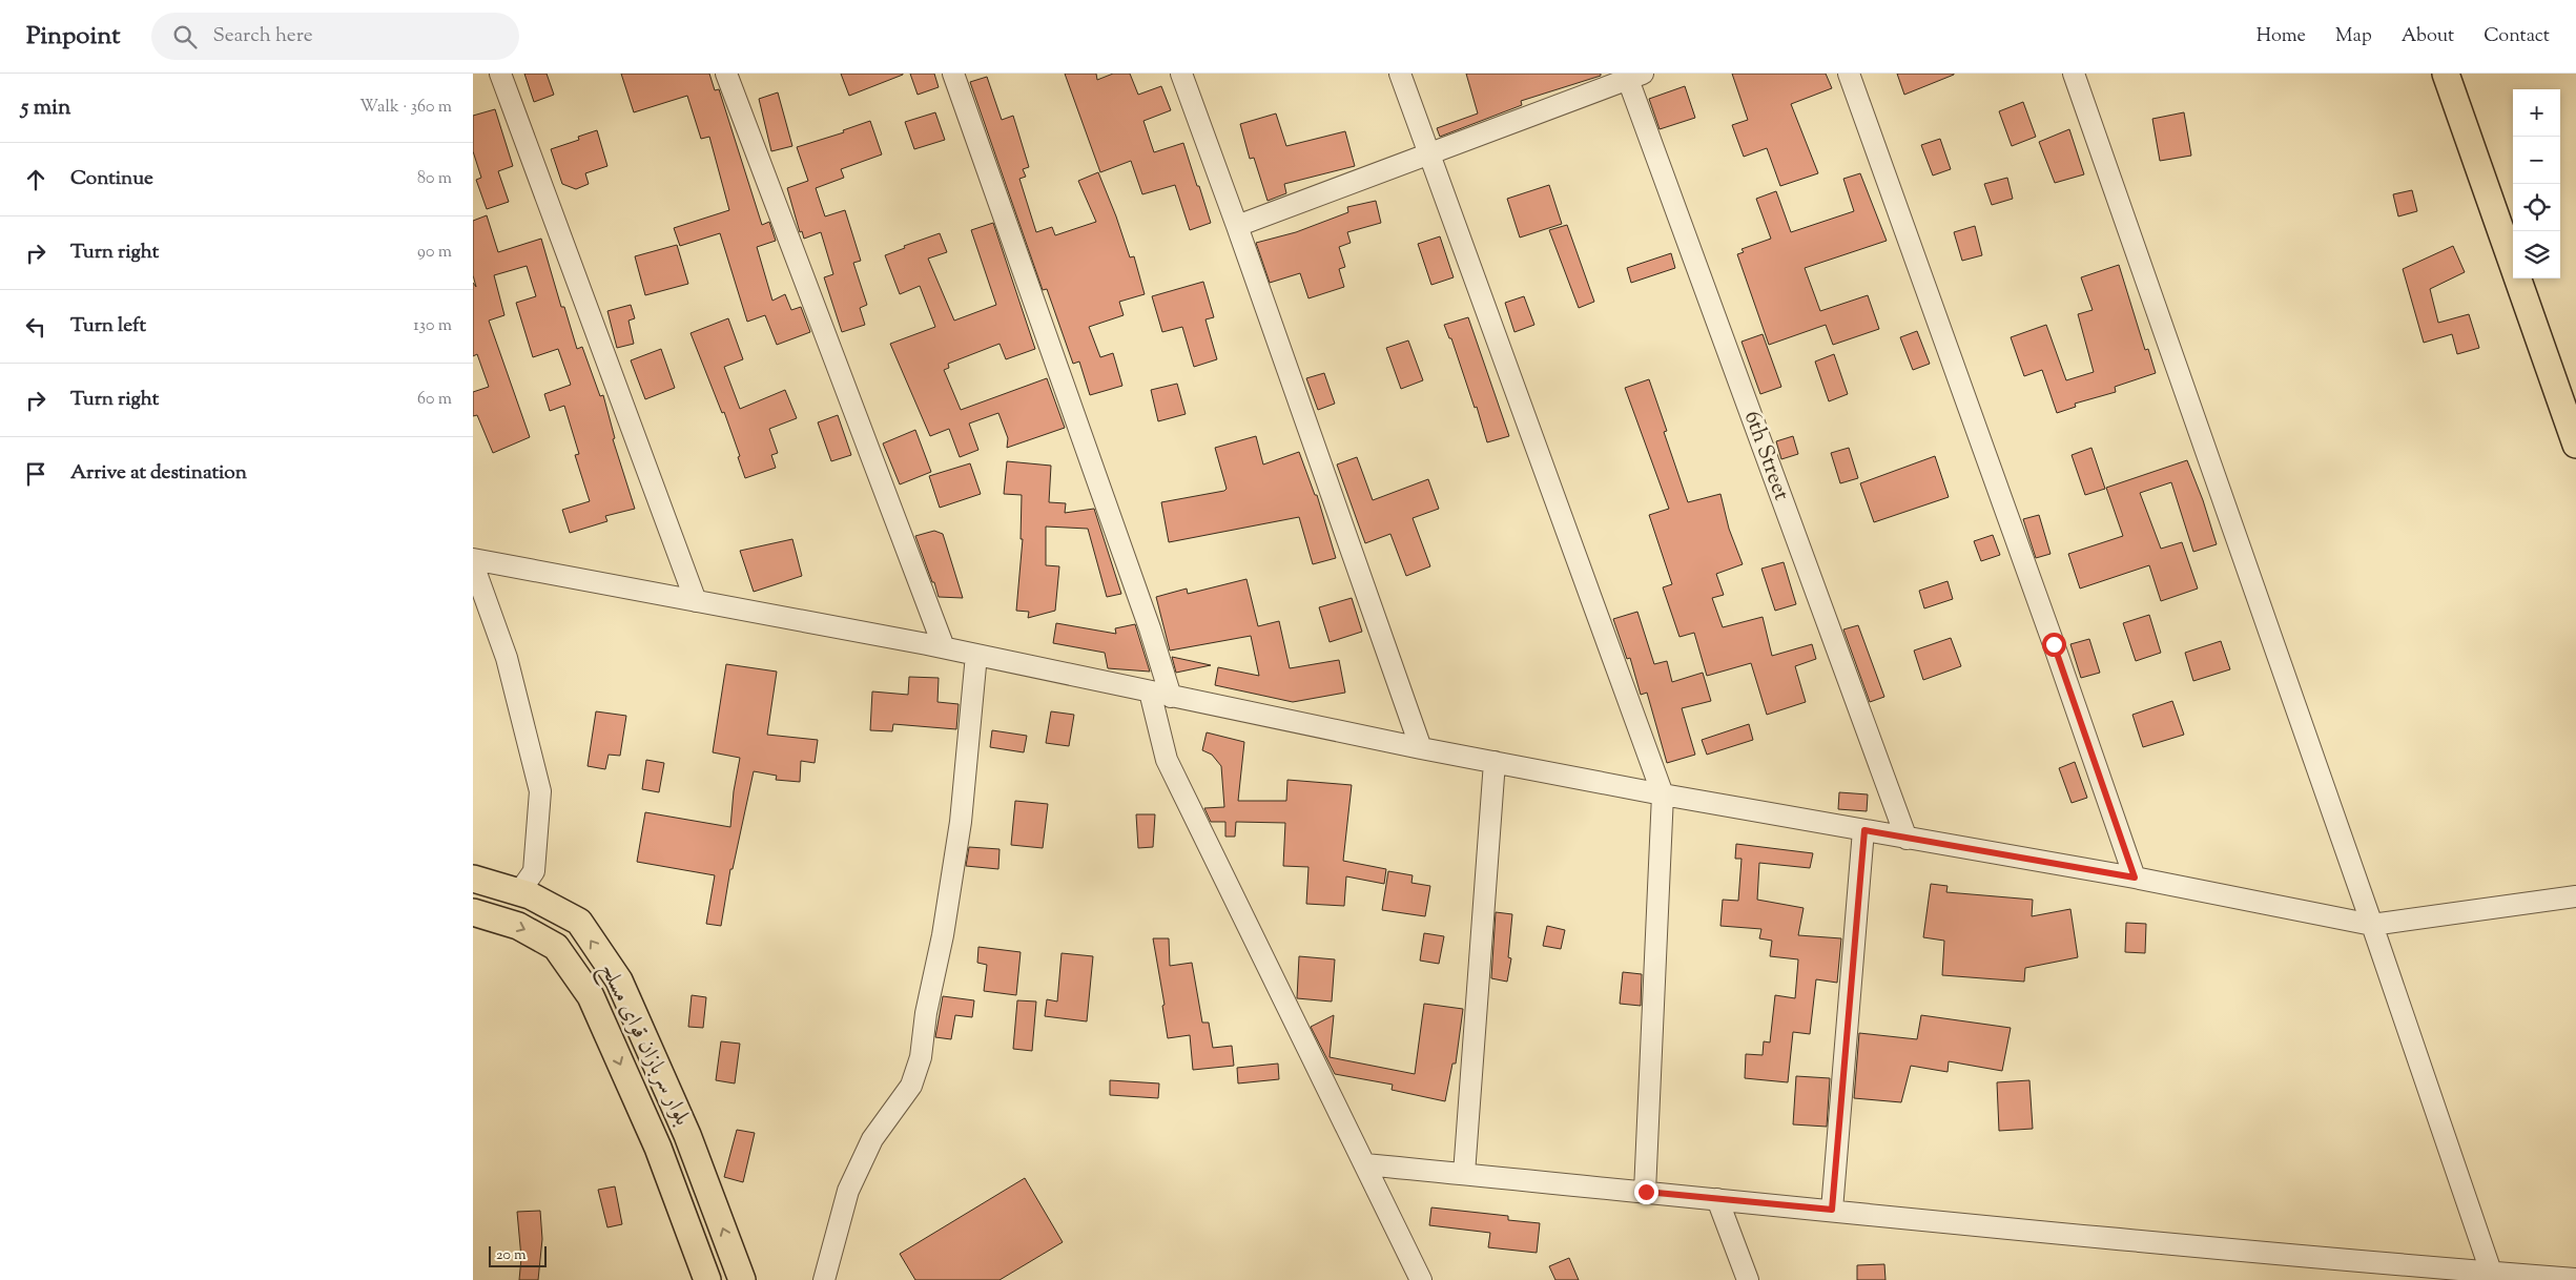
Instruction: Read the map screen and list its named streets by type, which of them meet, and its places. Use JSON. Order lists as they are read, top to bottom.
{
  "streets": {
    "main road": ["بلوار سربازان قوای مسلح"],
    "street": ["6th Street"]
  },
  "scale_bar": "20 m",
  "page": {
    "header": "Pinpoint",
    "search": "Search here",
    "nav": [
      "Home",
      "Map",
      "About",
      "Contact"
    ],
    "heading": ["5 min", "Walk · 360 m"],
    "map_buttons": ["+", "−"],
    "list": [
      ["Continue", "80 m"],
      ["Turn right", "90 m"],
      ["Turn left", "130 m"],
      ["Turn right", "60 m"],
      "Arrive at destination"
    ],
    "scale": "20 m"
  }
}
